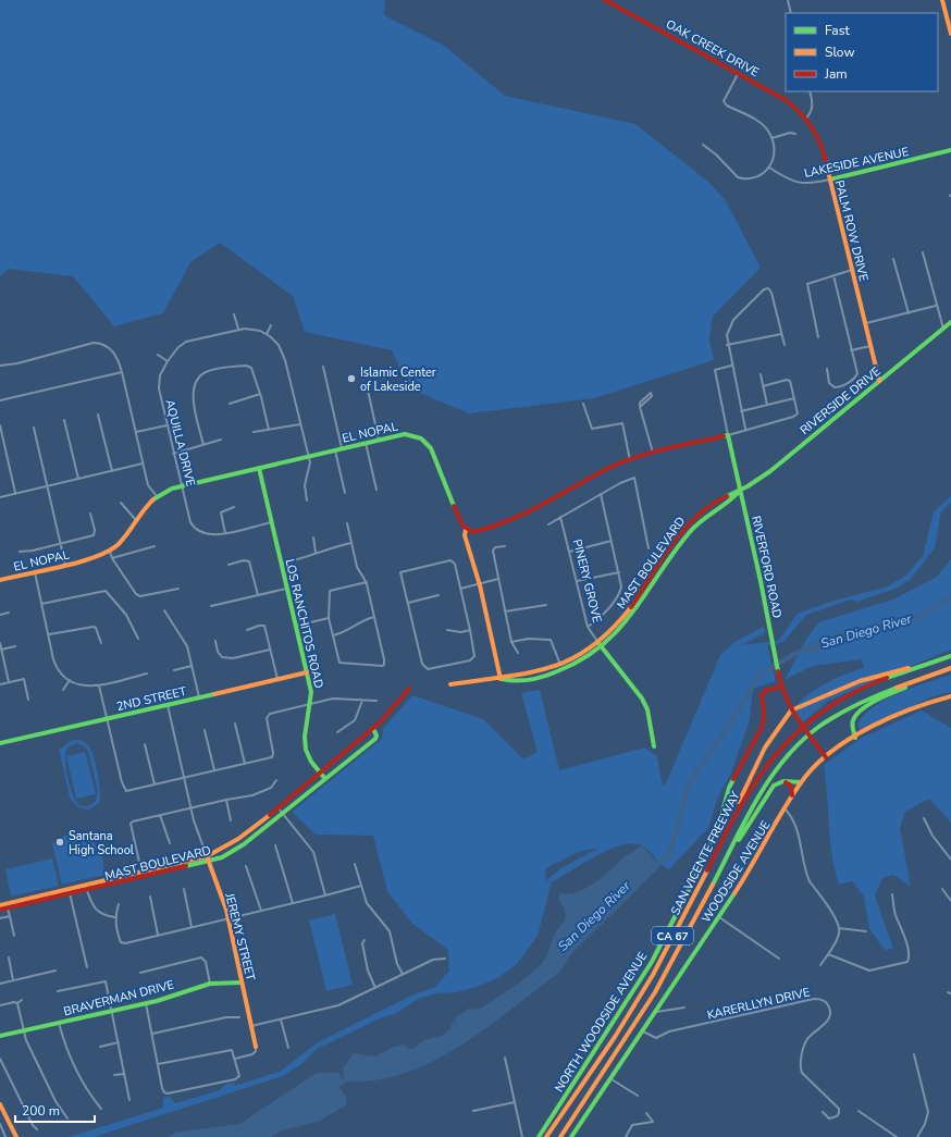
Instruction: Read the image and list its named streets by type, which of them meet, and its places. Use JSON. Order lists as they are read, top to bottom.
{
  "streets": {
    "main road": [
      "OAK CREEK DRIVE",
      "LAKESIDE AVENUE",
      "PALM ROW DRIVE",
      "RIVERSIDE DRIVE",
      "EL NOPAL",
      "MAST BOULEVARD",
      "RIVERFORD ROAD",
      "LOS RANCHITOS ROAD",
      "2ND STREET",
      "SAN VICENTE FREEWAY",
      "WOODSIDE AVENUE",
      "CA 67",
      "JEREMY STREET",
      "BRAVERMAN DRIVE",
      "NORTH WOODSIDE AVENUE"
    ],
    "street": ["AQUILLA DRIVE", "PINERY GROVE", "KARERLLYN DRIVE"]
  },
  "crossings": [
    ["OAK CREEK DRIVE", "PALM ROW DRIVE"],
    ["LAKESIDE AVENUE", "PALM ROW DRIVE"],
    ["PALM ROW DRIVE", "RIVERSIDE DRIVE"],
    ["RIVERSIDE DRIVE", "MAST BOULEVARD"],
    ["RIVERSIDE DRIVE", "RIVERFORD ROAD"],
    ["EL NOPAL", "AQUILLA DRIVE"],
    ["EL NOPAL", "MAST BOULEVARD"],
    ["EL NOPAL", "LOS RANCHITOS ROAD"],
    ["AQUILLA DRIVE", "LOS RANCHITOS ROAD"],
    ["MAST BOULEVARD", "RIVERFORD ROAD"],
    ["MAST BOULEVARD", "PINERY GROVE"],
    ["MAST BOULEVARD", "LOS RANCHITOS ROAD"],
    ["MAST BOULEVARD", "JEREMY STREET"],
    ["RIVERFORD ROAD", "WOODSIDE AVENUE"],
    ["RIVERFORD ROAD", "NORTH WOODSIDE AVENUE"],
    ["LOS RANCHITOS ROAD", "2ND STREET"],
    ["2ND STREET", "JEREMY STREET"],
    ["WOODSIDE AVENUE", "KARERLLYN DRIVE"],
    ["JEREMY STREET", "BRAVERMAN DRIVE"]
  ],
  "water": ["San Diego River"],
  "places": ["Islamic Center of Lakeside", "Santana High School"],
  "legend": ["Fast", "Slow", "Jam"],
  "scale_bar": "200 m"
}
